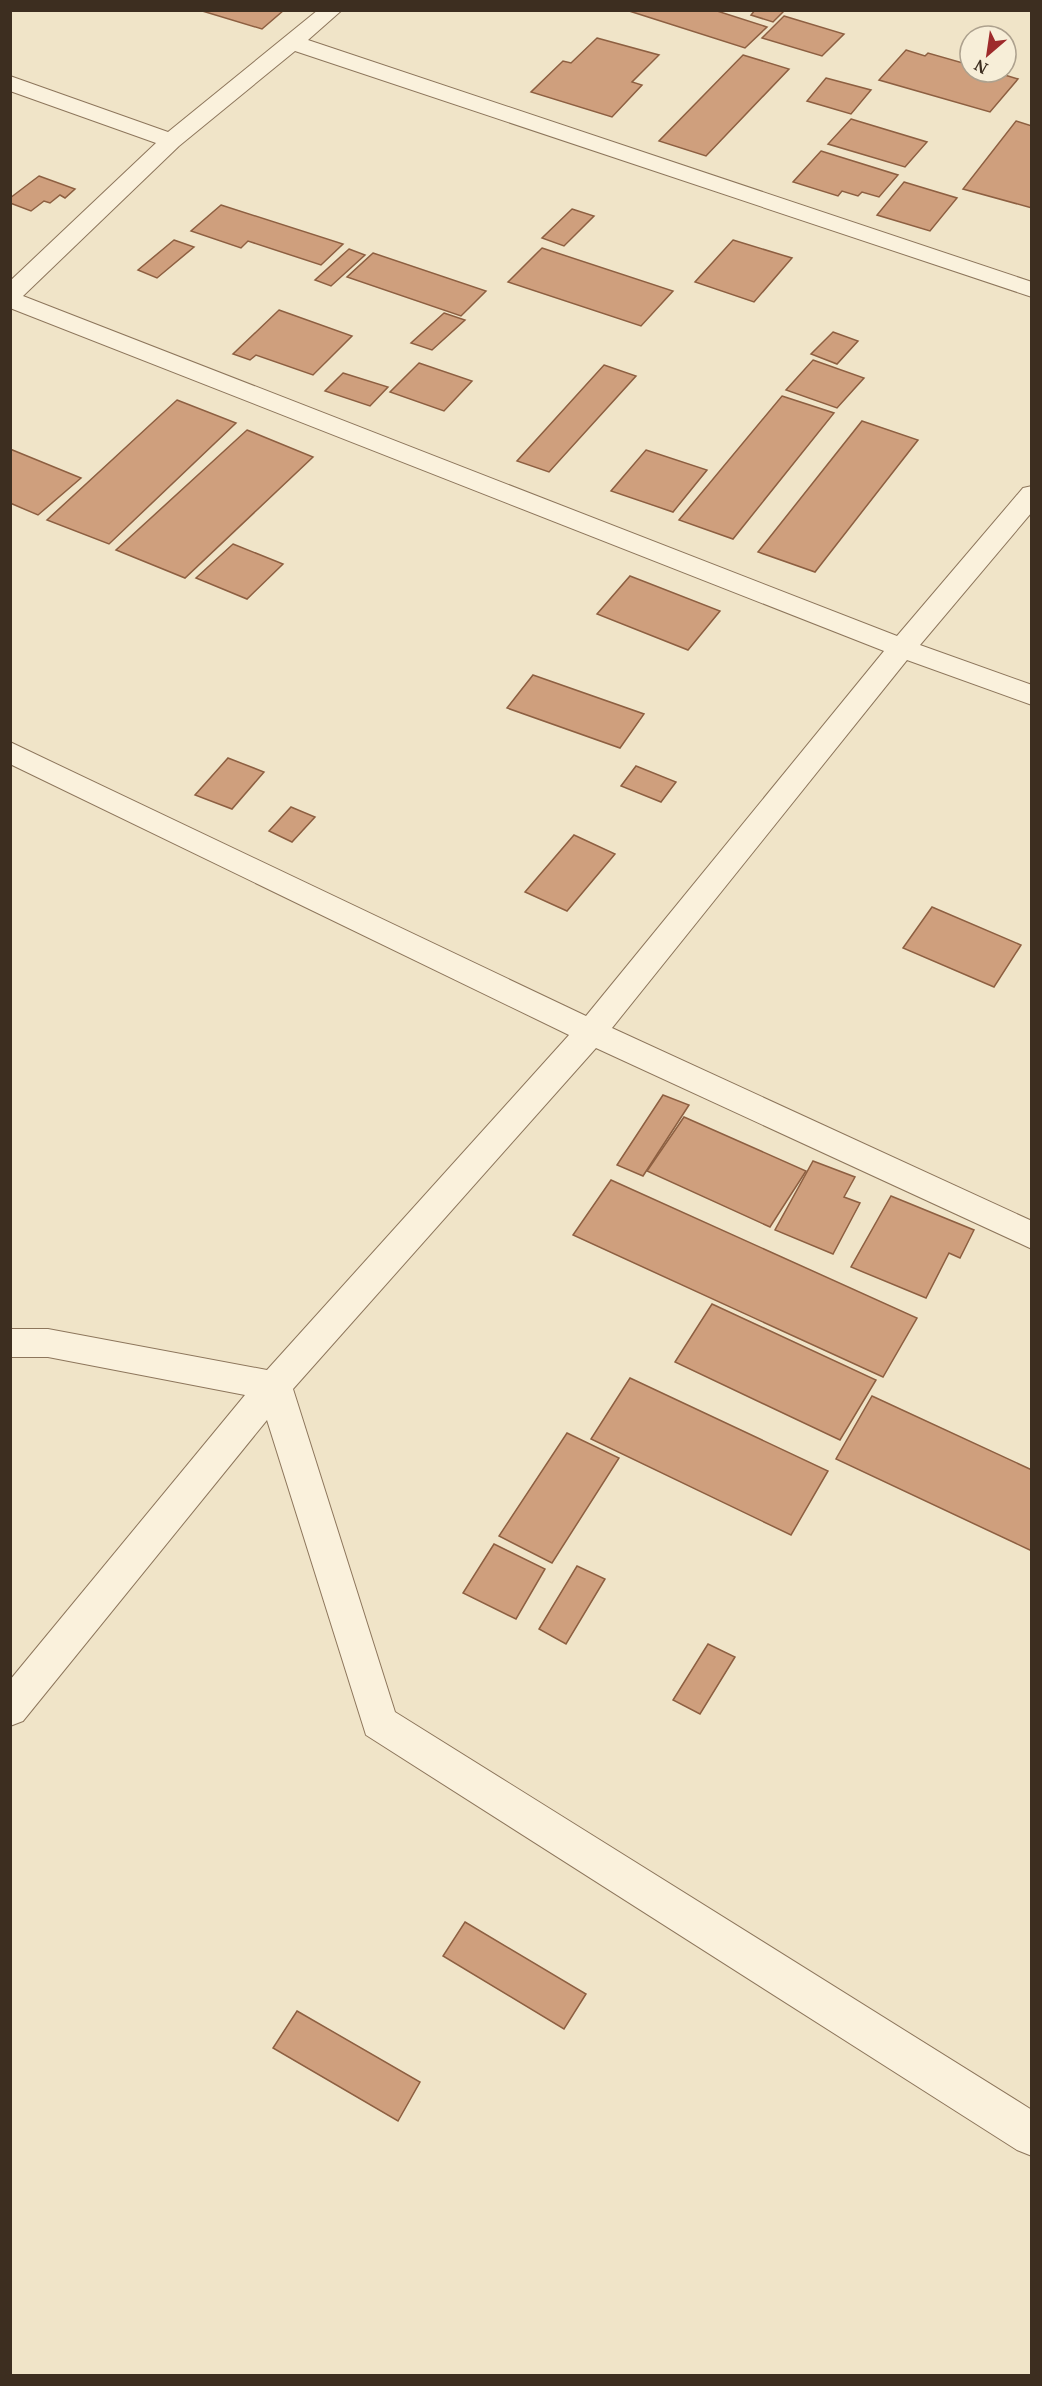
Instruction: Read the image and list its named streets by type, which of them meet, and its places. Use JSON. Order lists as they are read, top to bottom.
{
  "north": "bottom left"
}
